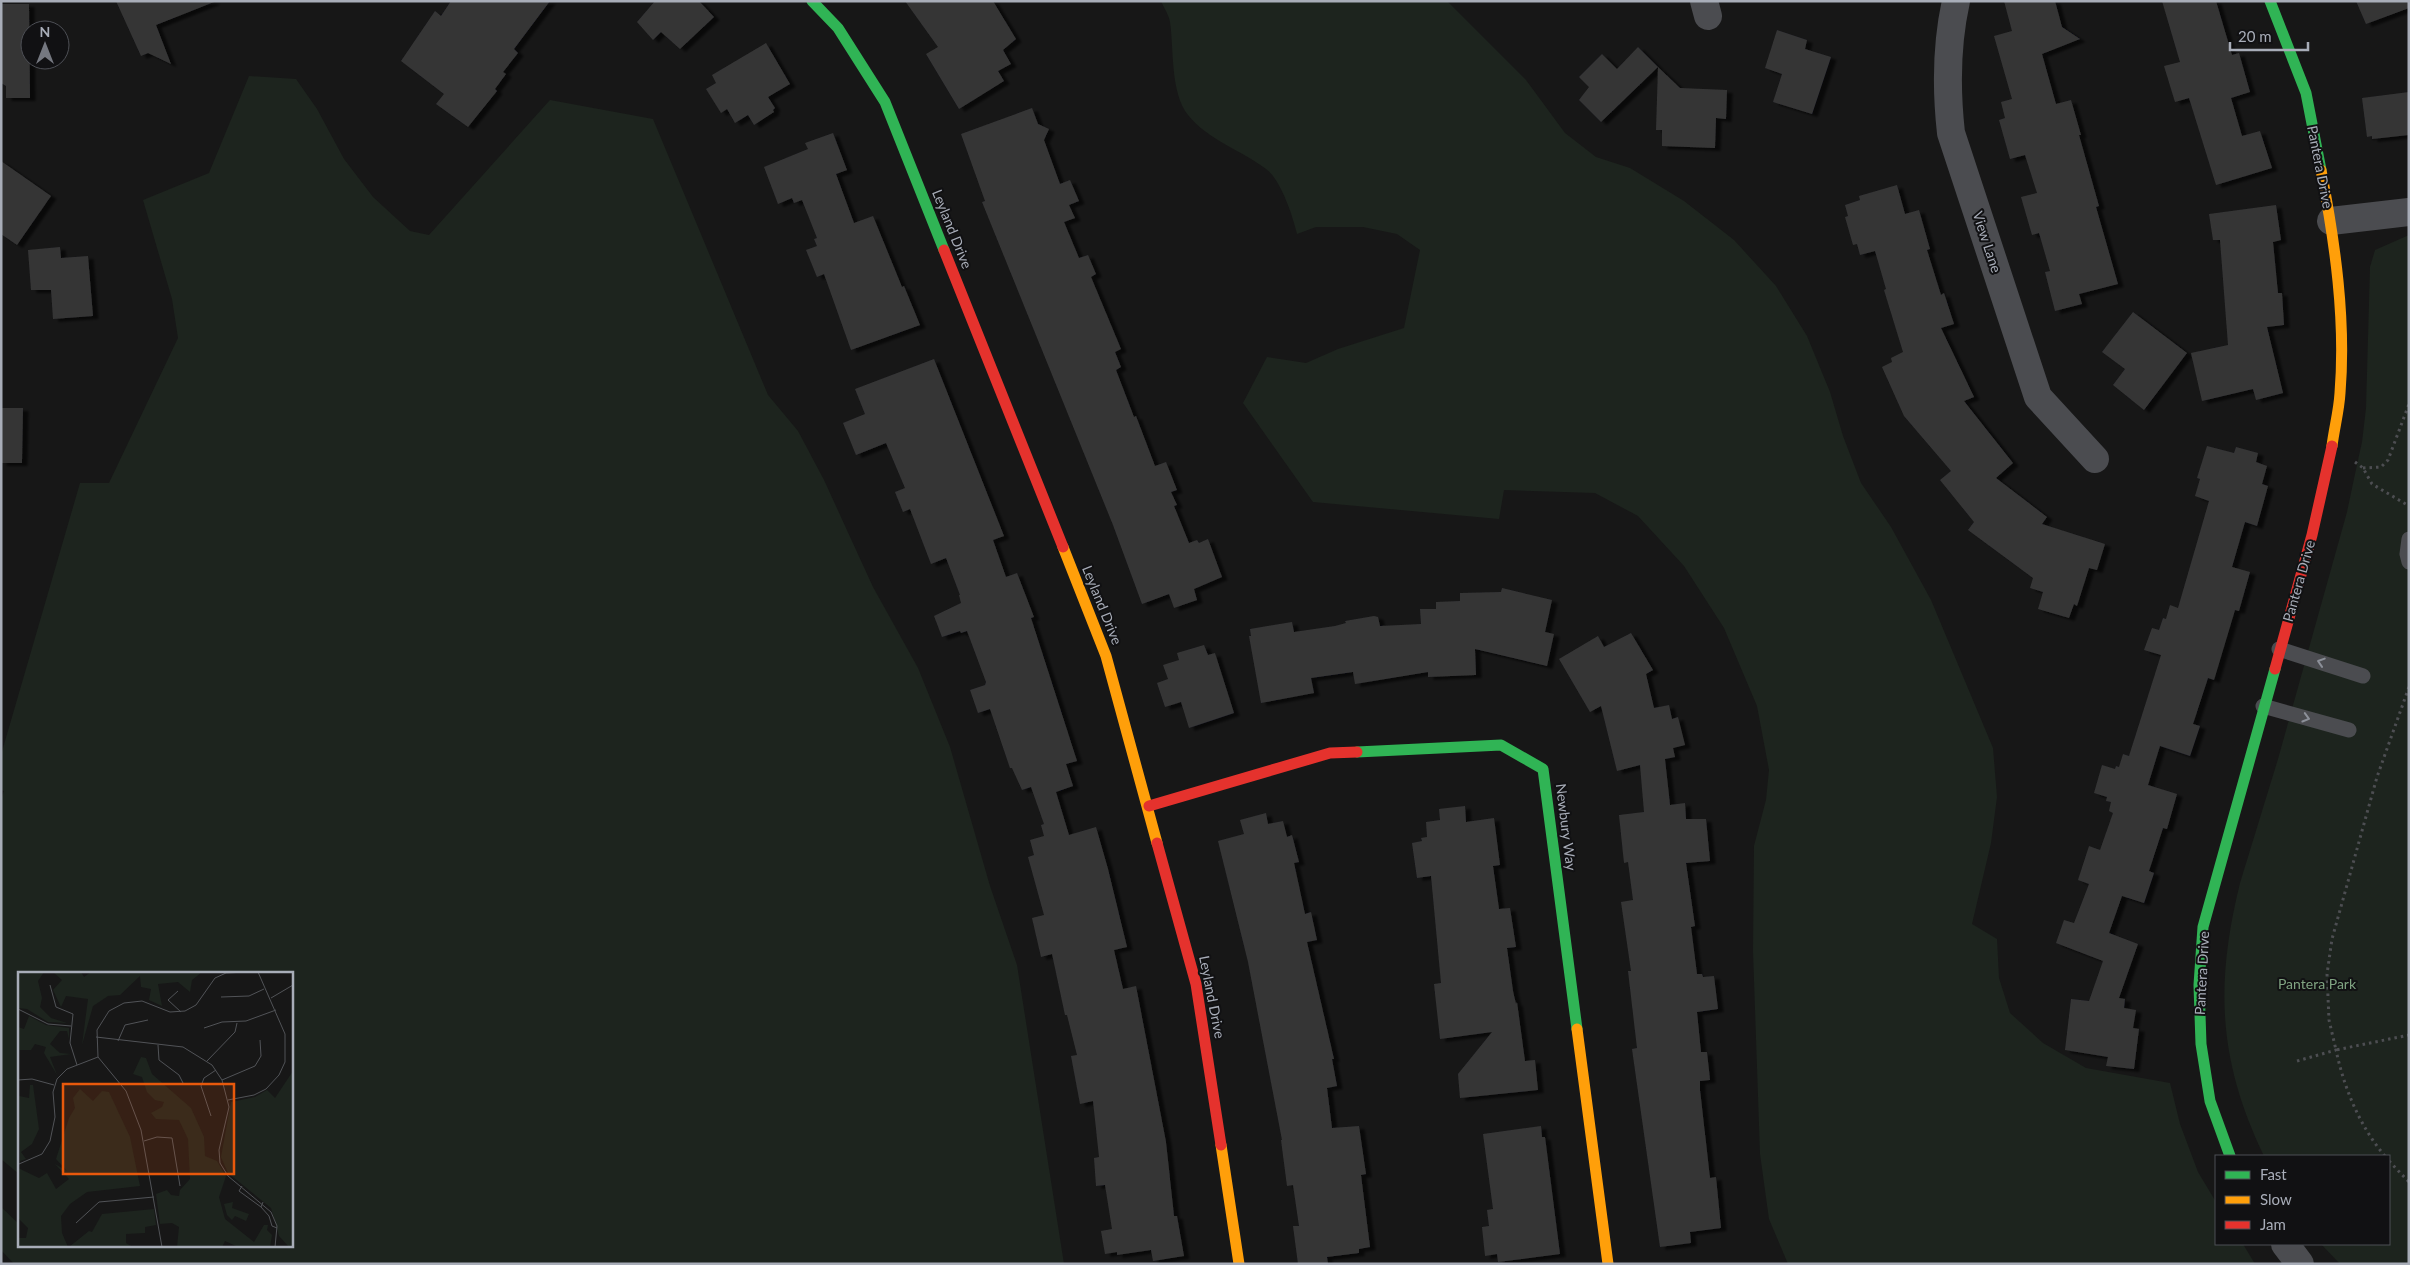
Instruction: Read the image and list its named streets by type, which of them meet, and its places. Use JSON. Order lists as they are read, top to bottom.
{
  "streets": {
    "street": [
      "Pantera Drive",
      "Leyland Drive",
      "View Lane",
      "Newbury Way"
    ]
  },
  "crossings": [
    ["Leyland Drive", "Newbury Way"]
  ],
  "parks": ["Pantera Park"],
  "legend": ["Fast", "Slow", "Jam"],
  "scale_bar": "20 m",
  "north": "top"
}
